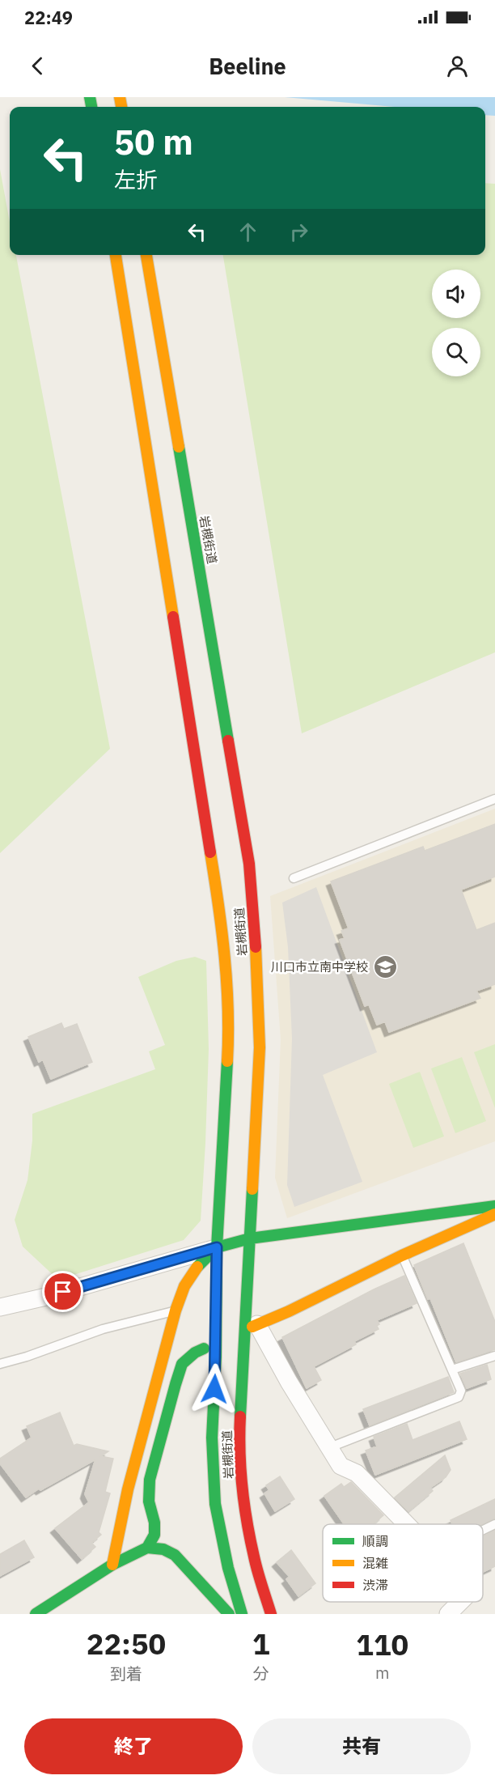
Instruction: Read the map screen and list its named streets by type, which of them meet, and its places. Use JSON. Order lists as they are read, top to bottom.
{
  "streets": {
    "main road": ["岩槻街道"]
  },
  "places": {
    "school or university": ["川口市立南中学校"]
  },
  "legend": ["順調", "混雑", "渋滞"],
  "page": {
    "status": "22:49",
    "header": "Beeline",
    "turn": ["50 m", "左折"],
    "eta": [
      "22:50",
      "到着",
      "1",
      "分",
      "110",
      "m"
    ],
    "buttons": ["終了", "共有"]
  }
}
